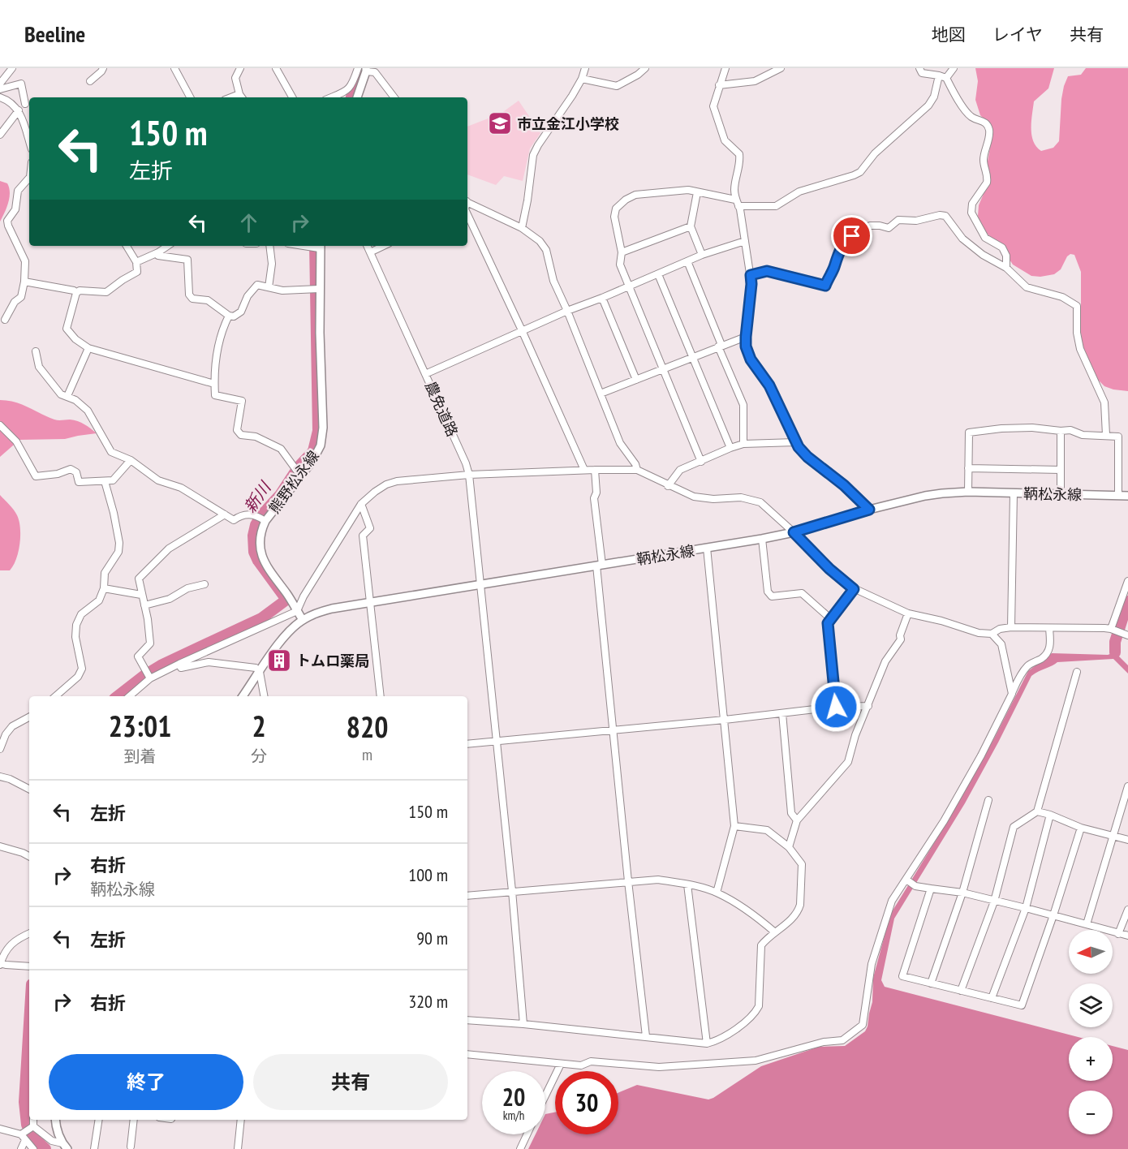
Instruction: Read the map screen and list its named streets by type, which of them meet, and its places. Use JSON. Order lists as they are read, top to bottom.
{
  "streets": {
    "main road": ["熊野松永線", "鞆松永線"],
    "street": ["農免道路"]
  },
  "crossings": [
    ["農免道路", "鞆松永線"],
    ["熊野松永線", "鞆松永線"]
  ],
  "water": ["新川"],
  "places": {
    "school or university": ["市立金江小学校"],
    "building": ["トムロ薬局"]
  },
  "north": "left",
  "page": {
    "header": "Beeline",
    "nav": ["地図", "レイヤ", "共有"],
    "turn": ["150 m", "左折"],
    "eta": [
      "23:01",
      "到着",
      "2",
      "分",
      "820",
      "m"
    ],
    "list": [
      {
        "name": "左折",
        "value": "150 m"
      },
      {
        "name": "右折",
        "note": "鞆松永線",
        "value": "100 m"
      },
      {
        "name": "左折",
        "value": "90 m"
      },
      {
        "name": "右折",
        "value": "320 m"
      }
    ],
    "map_buttons": ["+", "−"],
    "buttons": ["終了", "共有"],
    "speed": "20 km/h",
    "limit": "30"
  }
}
